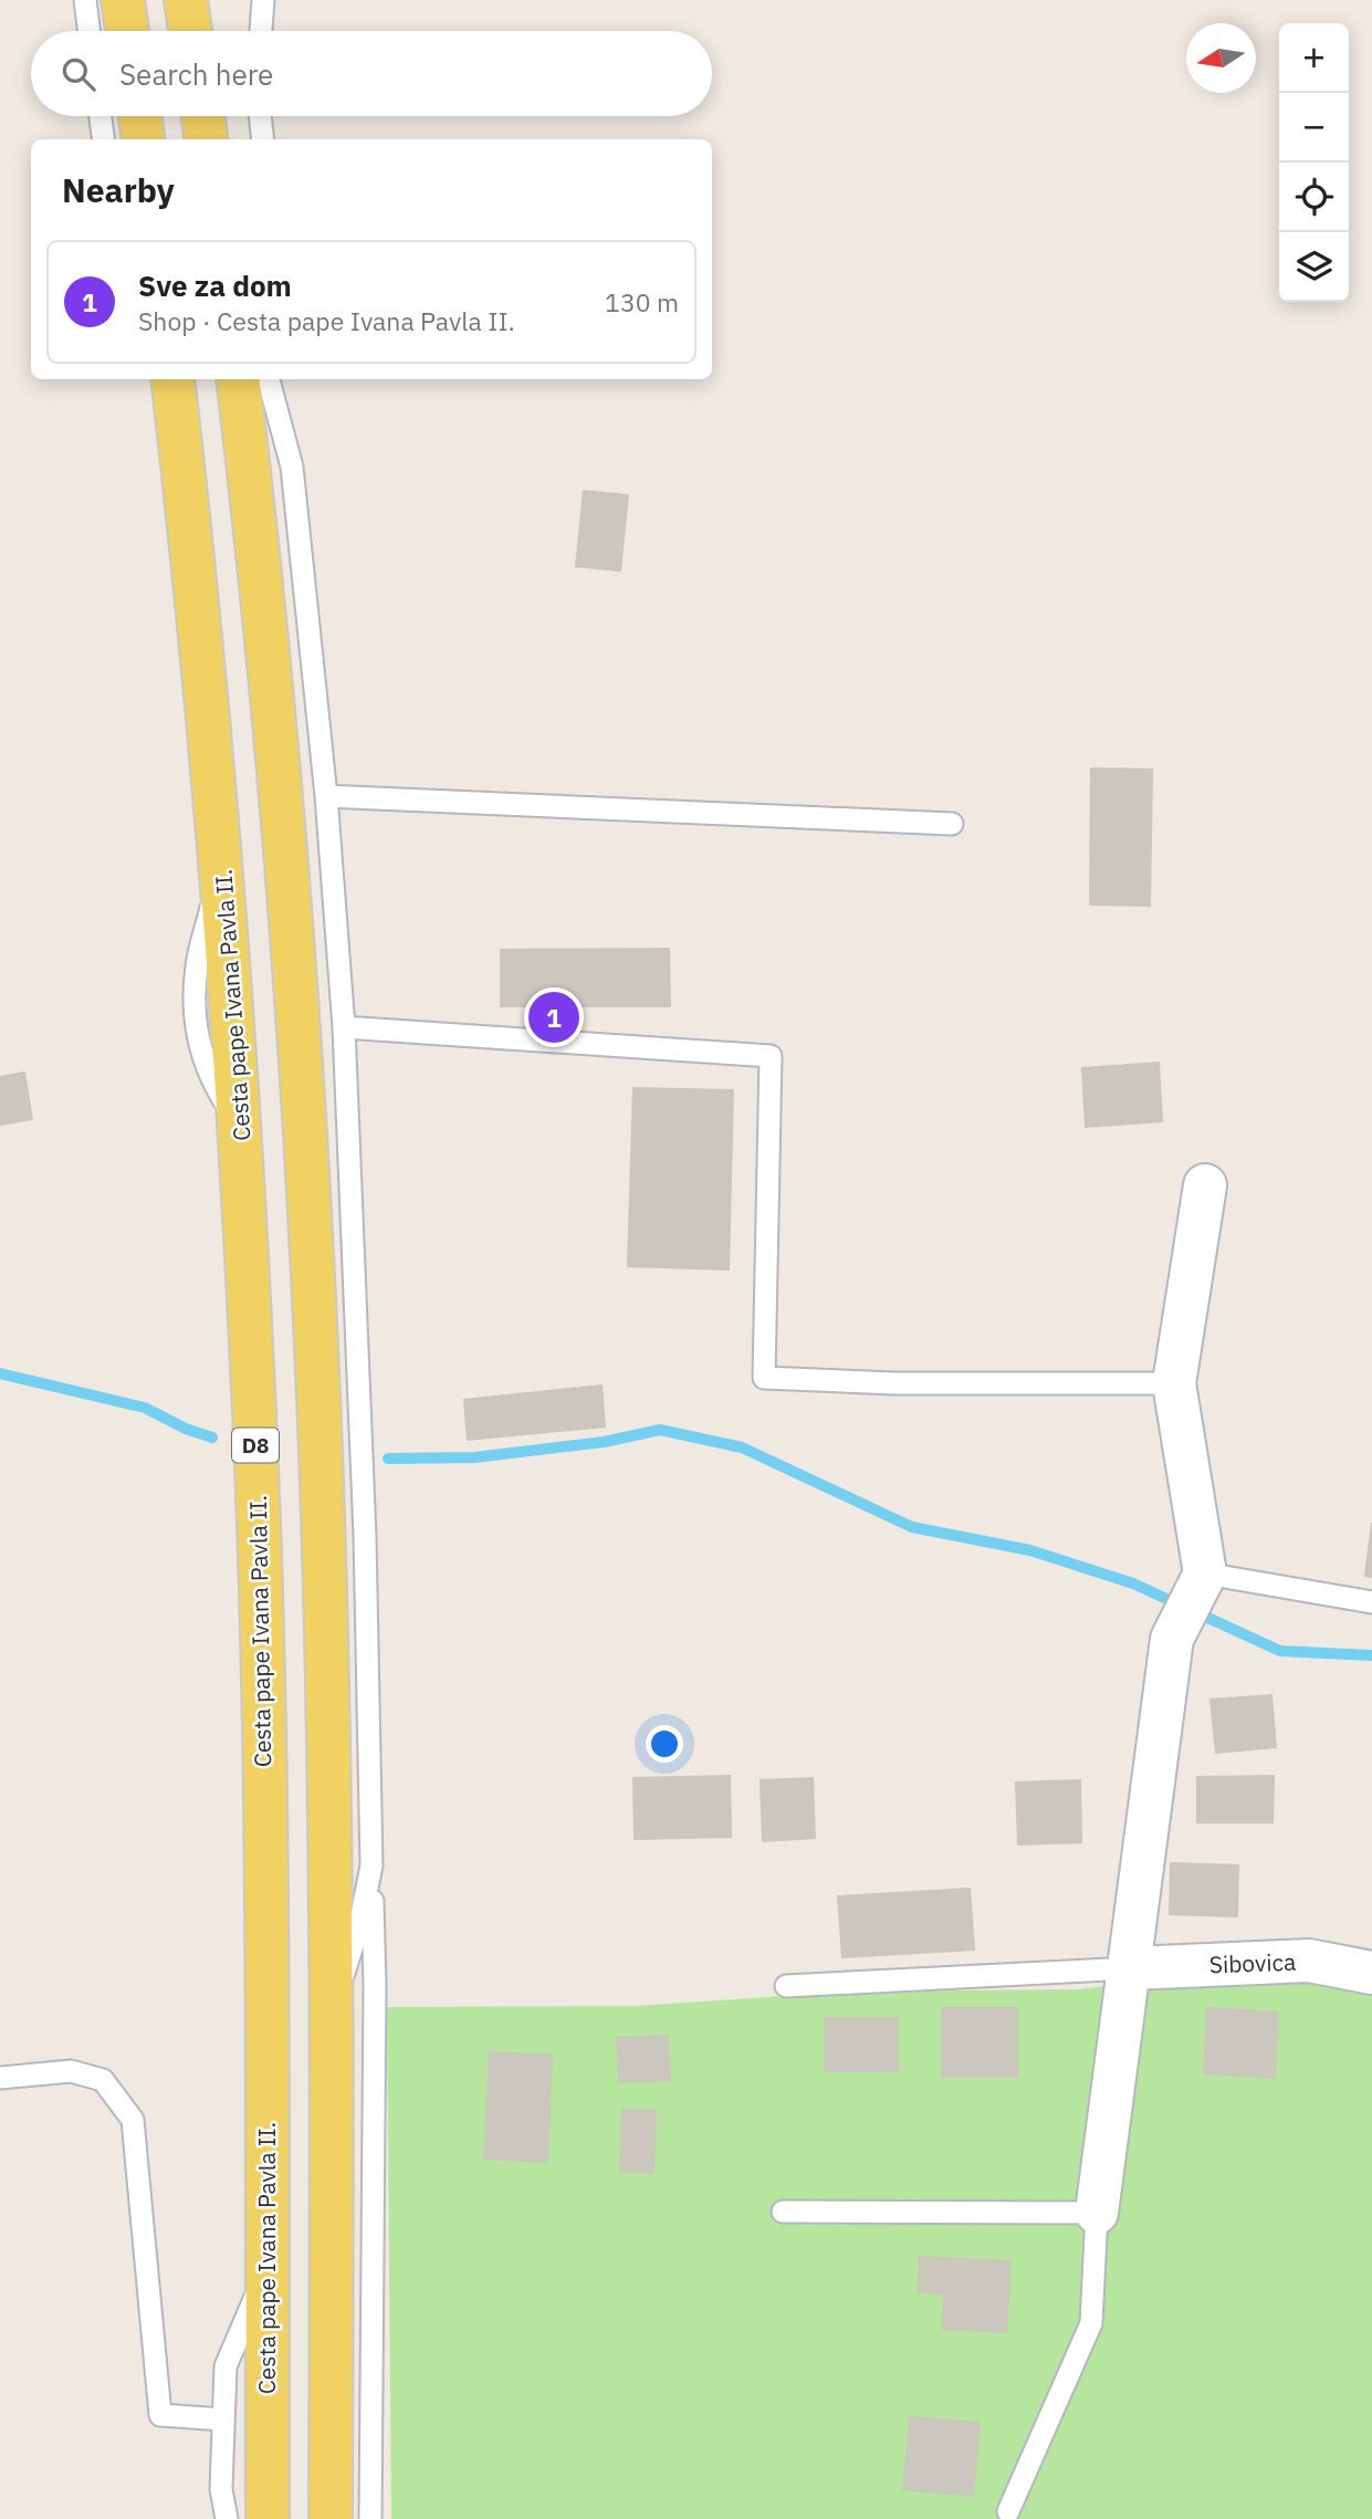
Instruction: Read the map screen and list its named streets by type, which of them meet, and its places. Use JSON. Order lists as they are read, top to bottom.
{
  "streets": {
    "main road": ["Cesta pape Ivana Pavla II.", "D8"],
    "street": ["Sibovica"]
  },
  "north": "left",
  "page": {
    "map_buttons": ["+", "−"],
    "search": "Search here",
    "heading": "Nearby",
    "list": [
      {
        "mark": "1",
        "name": "Sve za dom",
        "note": "Shop · Cesta pape Ivana Pavla II.",
        "value": "130 m"
      }
    ],
    "pins": "1"
  }
}
